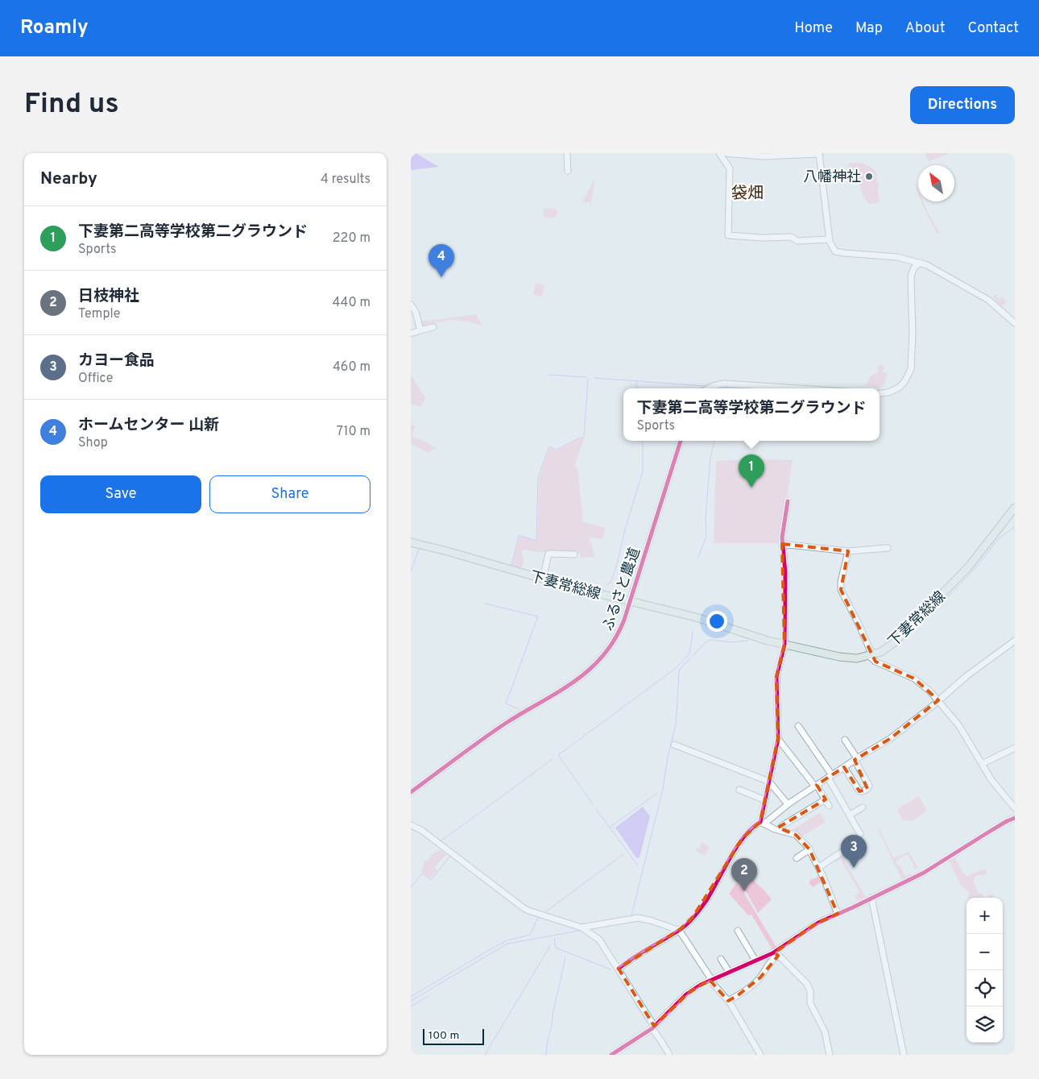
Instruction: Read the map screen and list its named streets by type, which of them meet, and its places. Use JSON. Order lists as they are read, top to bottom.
{
  "streets": {
    "main road": ["下妻常総線"],
    "street": ["ふるさと農道"]
  },
  "crossings": [
    ["下妻常総線", "ふるさと農道"]
  ],
  "districts": ["袋畑"],
  "places": ["八幡神社"],
  "scale_bar": "100 m",
  "north": "top left",
  "page": {
    "header": "Roamly",
    "nav": [
      "Home",
      "Map",
      "About",
      "Contact"
    ],
    "buttons": [
      "Directions",
      ["Save", "Share"]
    ],
    "title": "Find us",
    "heading": ["Nearby", "4 results"],
    "list": [
      {
        "mark": "1",
        "name": "下妻第二高等学校第二グラウンド",
        "note": "Sports",
        "value": "220 m"
      },
      {
        "mark": "2",
        "name": "日枝神社",
        "note": "Temple",
        "value": "440 m"
      },
      {
        "mark": "3",
        "name": "カヨー食品",
        "note": "Office",
        "value": "460 m"
      },
      {
        "mark": "4",
        "name": "ホームセンター 山新",
        "note": "Shop",
        "value": "710 m"
      }
    ],
    "pins": [
      "4",
      "1",
      "3",
      "2"
    ],
    "popup": ["下妻第二高等学校第二グラウンド", "Sports"],
    "map_buttons": ["+", "−"],
    "scale": "100 m"
  }
}
